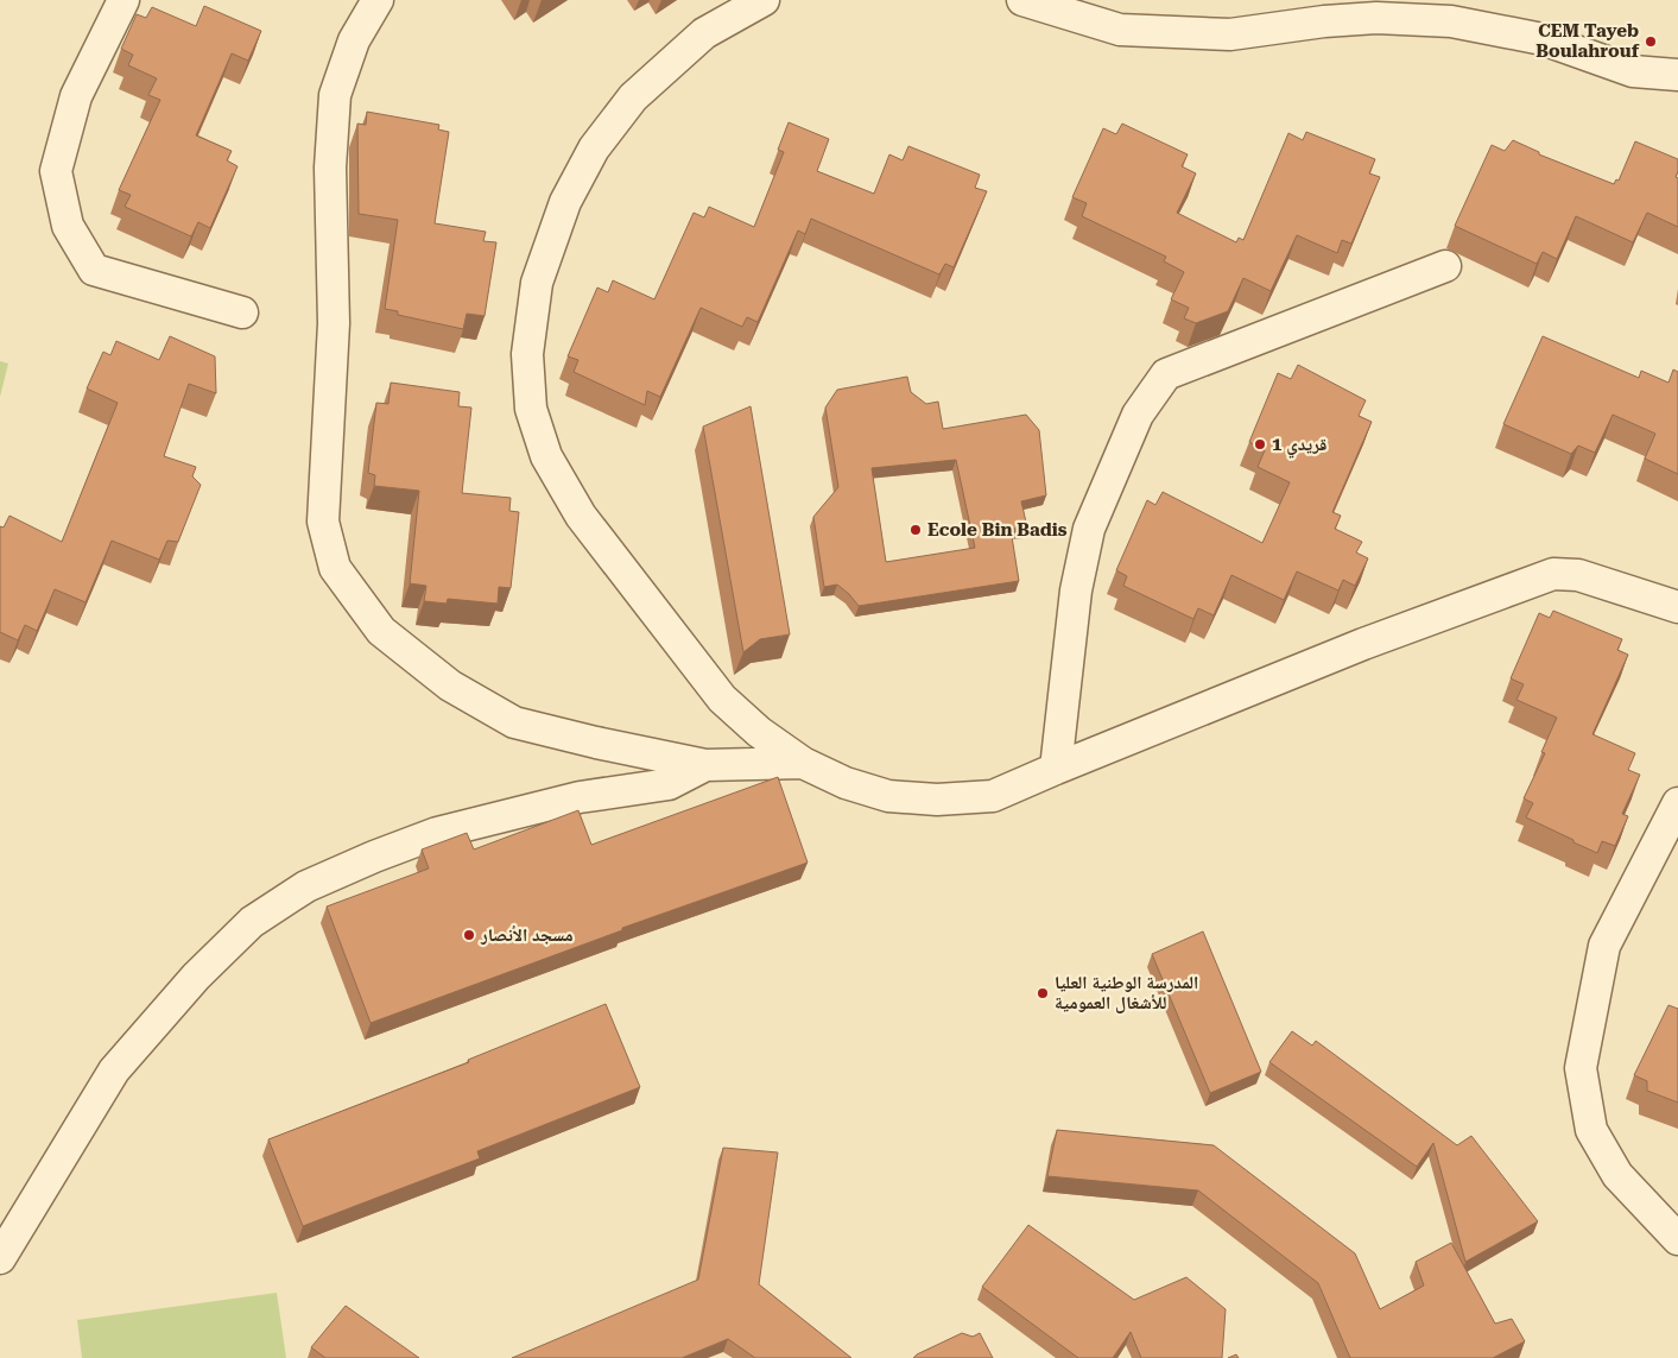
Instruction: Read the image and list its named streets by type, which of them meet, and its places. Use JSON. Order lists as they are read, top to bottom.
{
  "places": [
    "CEM Tayeb Boulahrouf",
    "قريدي 1",
    "Ecole Bin Badis",
    "مسجد الأنصار",
    "المدرسة الوطنية العليا للأشغال العمومية"
  ]
}
